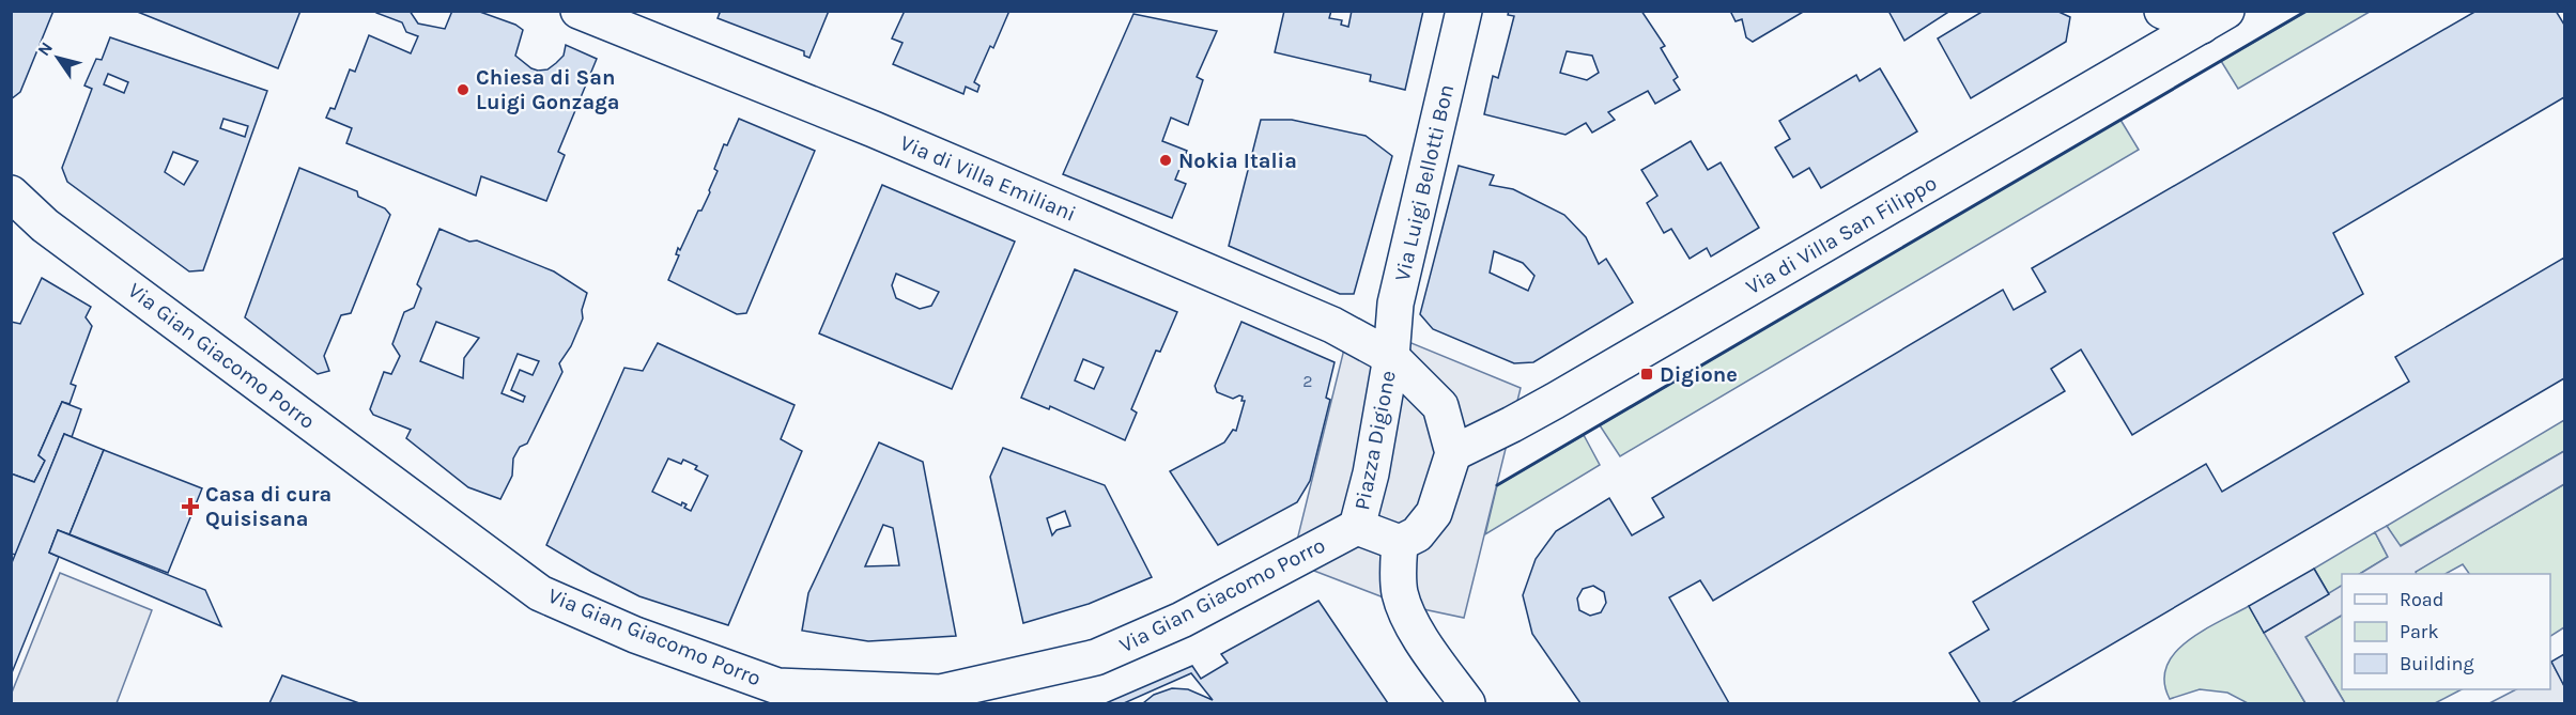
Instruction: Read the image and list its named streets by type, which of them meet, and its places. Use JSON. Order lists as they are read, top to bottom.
{
  "streets": {
    "street": [
      "Via di Villa Emiliani",
      "Via Luigi Bellotti Bon",
      "Via di Villa San Filippo",
      "Via Gian Giacomo Porro",
      "Piazza Digione"
    ]
  },
  "crossings": [
    ["Via di Villa Emiliani", "Via Luigi Bellotti Bon"],
    ["Via di Villa Emiliani", "Piazza Digione"],
    ["Via Luigi Bellotti Bon", "Piazza Digione"],
    ["Via di Villa San Filippo", "Piazza Digione"],
    ["Via Gian Giacomo Porro", "Piazza Digione"]
  ],
  "places": {
    "other": ["Chiesa di San Luigi Gonzaga", "Nokia Italia"],
    "transit": ["Digione"],
    "health": ["Casa di cura Quisisana"]
  },
  "house_numbers": ["2"],
  "legend": ["Road", "Park", "Building"],
  "north": "top left"
}
